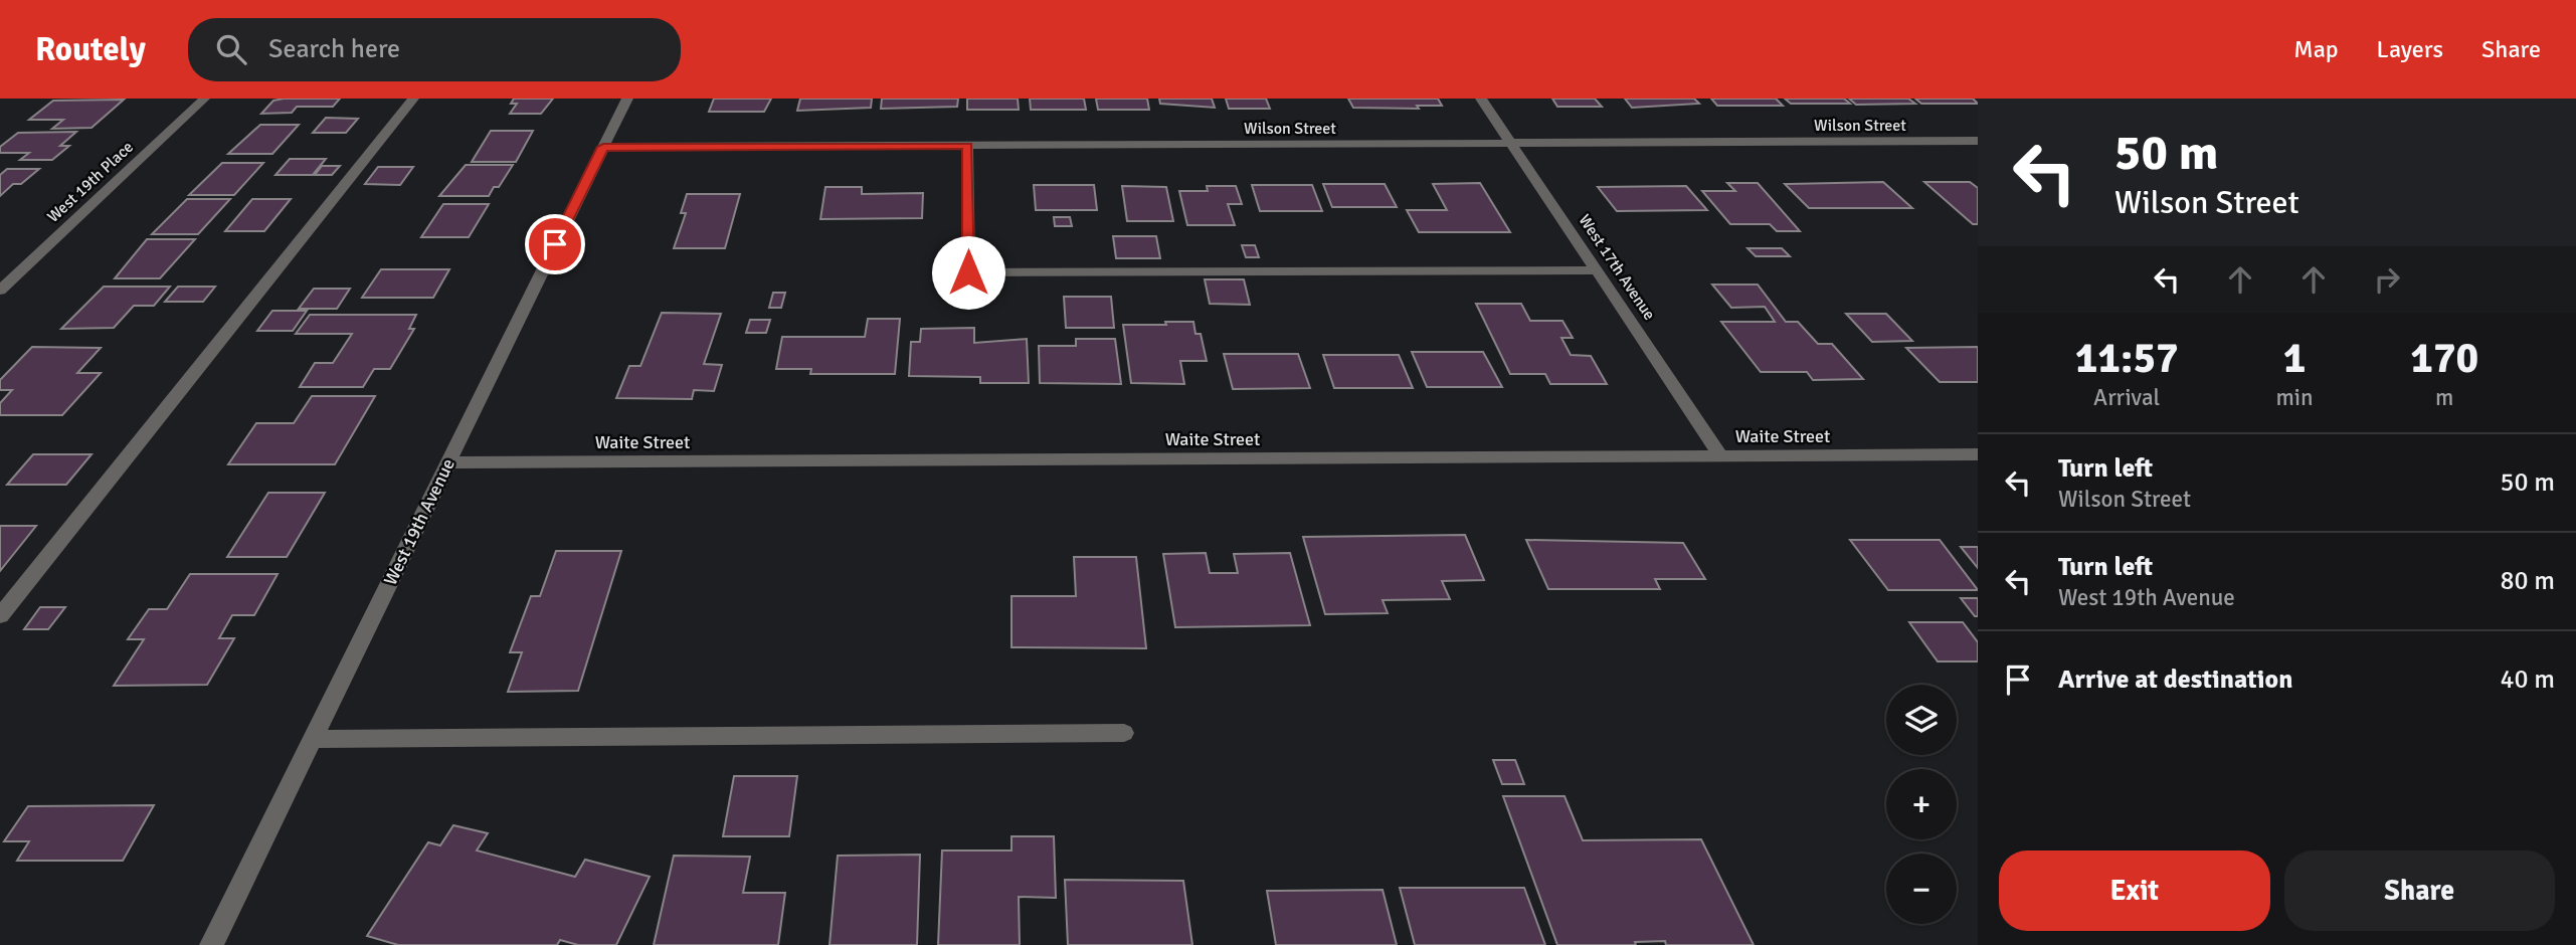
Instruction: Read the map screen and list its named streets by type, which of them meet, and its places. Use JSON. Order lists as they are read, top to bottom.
{
  "streets": {
    "street": [
      "Wilson Street",
      "West 19th Place",
      "West 17th Avenue",
      "Waite Street",
      "West 19th Avenue"
    ]
  },
  "crossings": [
    ["Wilson Street", "West 17th Avenue"],
    ["Wilson Street", "West 19th Avenue"],
    ["West 17th Avenue", "Waite Street"],
    ["Waite Street", "West 19th Avenue"]
  ],
  "page": {
    "header": "Routely",
    "search": "Search here",
    "nav": ["Map", "Layers", "Share"],
    "turn": ["50 m", "Wilson Street"],
    "eta": [
      "11:57",
      "Arrival",
      "1",
      "min",
      "170",
      "m"
    ],
    "list": [
      {
        "name": "Turn left",
        "note": "Wilson Street",
        "value": "50 m"
      },
      {
        "name": "Turn left",
        "note": "West 19th Avenue",
        "value": "80 m"
      },
      {
        "name": "Arrive at destination",
        "value": "40 m"
      }
    ],
    "map_buttons": ["+", "−"],
    "buttons": ["Exit", "Share"]
  }
}
